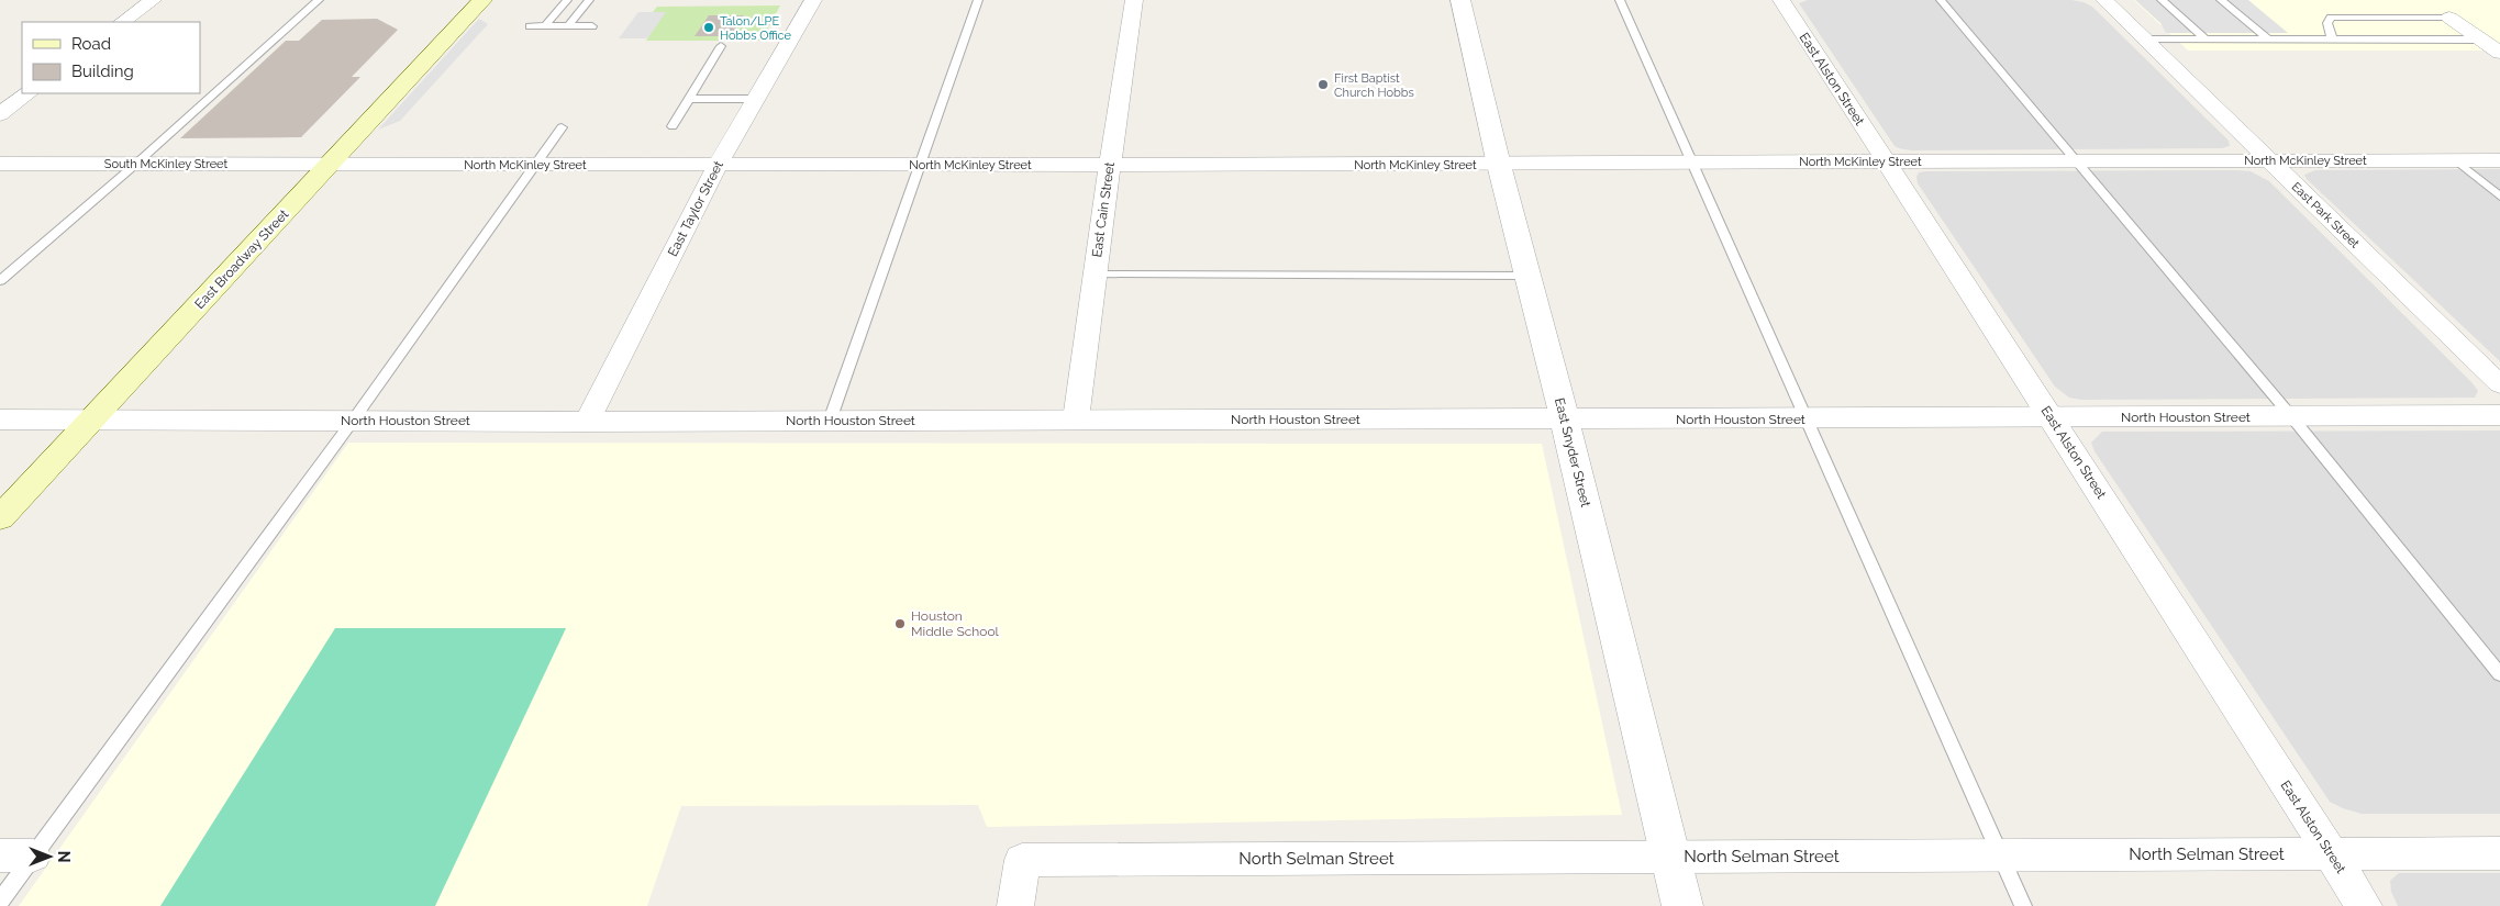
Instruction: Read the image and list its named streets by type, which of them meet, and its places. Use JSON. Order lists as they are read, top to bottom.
{
  "streets": {
    "main road": ["East Broadway Street"],
    "street": [
      "East Alston Street",
      "North McKinley Street",
      "South McKinley Street",
      "East Taylor Street",
      "East Cain Street",
      "East Park Street",
      "North Houston Street",
      "East Snyder Street",
      "North Selman Street"
    ]
  },
  "crossings": [
    ["East Alston Street", "North McKinley Street"],
    ["East Alston Street", "North Houston Street"],
    ["East Alston Street", "North Selman Street"],
    ["North McKinley Street", "South McKinley Street"],
    ["North McKinley Street", "East Taylor Street"],
    ["North McKinley Street", "East Cain Street"],
    ["North McKinley Street", "East Park Street"],
    ["North McKinley Street", "East Broadway Street"],
    ["North McKinley Street", "East Snyder Street"],
    ["South McKinley Street", "East Broadway Street"],
    ["East Taylor Street", "North Houston Street"],
    ["East Cain Street", "North Houston Street"],
    ["East Broadway Street", "North Houston Street"],
    ["North Houston Street", "East Snyder Street"],
    ["East Snyder Street", "North Selman Street"]
  ],
  "places": ["Talon/LPE Hobbs Office", "First Baptist Church Hobbs", "Houston Middle School"],
  "legend": ["Road", "Building"],
  "north": "right"
}
